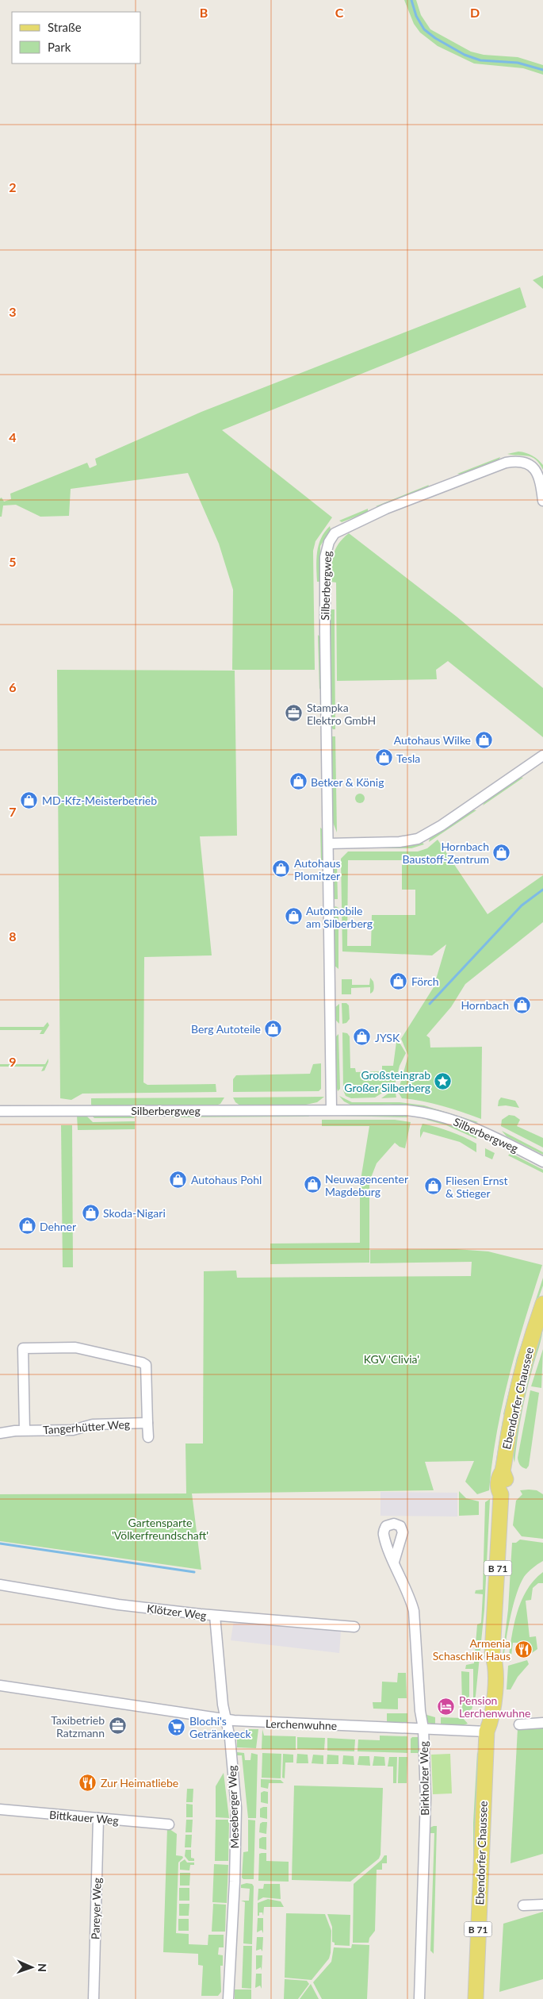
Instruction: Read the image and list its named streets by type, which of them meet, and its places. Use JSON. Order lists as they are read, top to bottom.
{
  "streets": {
    "main road": ["Ebendorfer Chaussee", "B 71"],
    "street": [
      "Silberbergweg",
      "Tangerhütter Weg",
      "Klötzer Weg",
      "Lerchenwuhne",
      "Birkholzer Weg",
      "Meseberger Weg",
      "Bittkauer Weg",
      "Pareyer Weg"
    ]
  },
  "crossings": [
    ["Ebendorfer Chaussee", "Lerchenwuhne"],
    ["Klötzer Weg", "Meseberger Weg"],
    ["Lerchenwuhne", "Birkholzer Weg"],
    ["Lerchenwuhne", "Meseberger Weg"],
    ["Bittkauer Weg", "Pareyer Weg"]
  ],
  "parks": ["KGV 'Clivia'", "Gartensparte 'Völkerfreundschaft'"],
  "places": {
    "office": ["Stampka Elektro GmbH", "Taxibetrieb Ratzmann"],
    "shop": [
      "Autohaus Wilke",
      "Tesla",
      "Betker & König",
      "MD-Kfz-Meisterbetrieb",
      "Hornbach Baustoff-Zentrum",
      "Autohaus Plomitzer",
      "Automobile am Silberberg",
      "Förch",
      "Hornbach",
      "Berg Autoteile",
      "JYSK",
      "Autohaus Pohl",
      "Neuwagencenter Magdeburg",
      "Fliesen Ernst & Stieger",
      "Skoda-Nigari",
      "Dehner"
    ],
    "place": ["Großsteingrab Großer Silberberg"],
    "restaurant": ["Armenia Schaschlik Haus", "Zur Heimatliebe"],
    "hotel": ["Pension Lerchenwuhne"],
    "supermarket": ["Blochi's Getränkeeck"]
  },
  "legend": ["Straße", "Park"],
  "north": "right",
  "grid": {
    "columns": ["B", "C", "D"],
    "rows": [
      "2",
      "3",
      "4",
      "5",
      "6",
      "7",
      "8",
      "9"
    ]
  }
}
